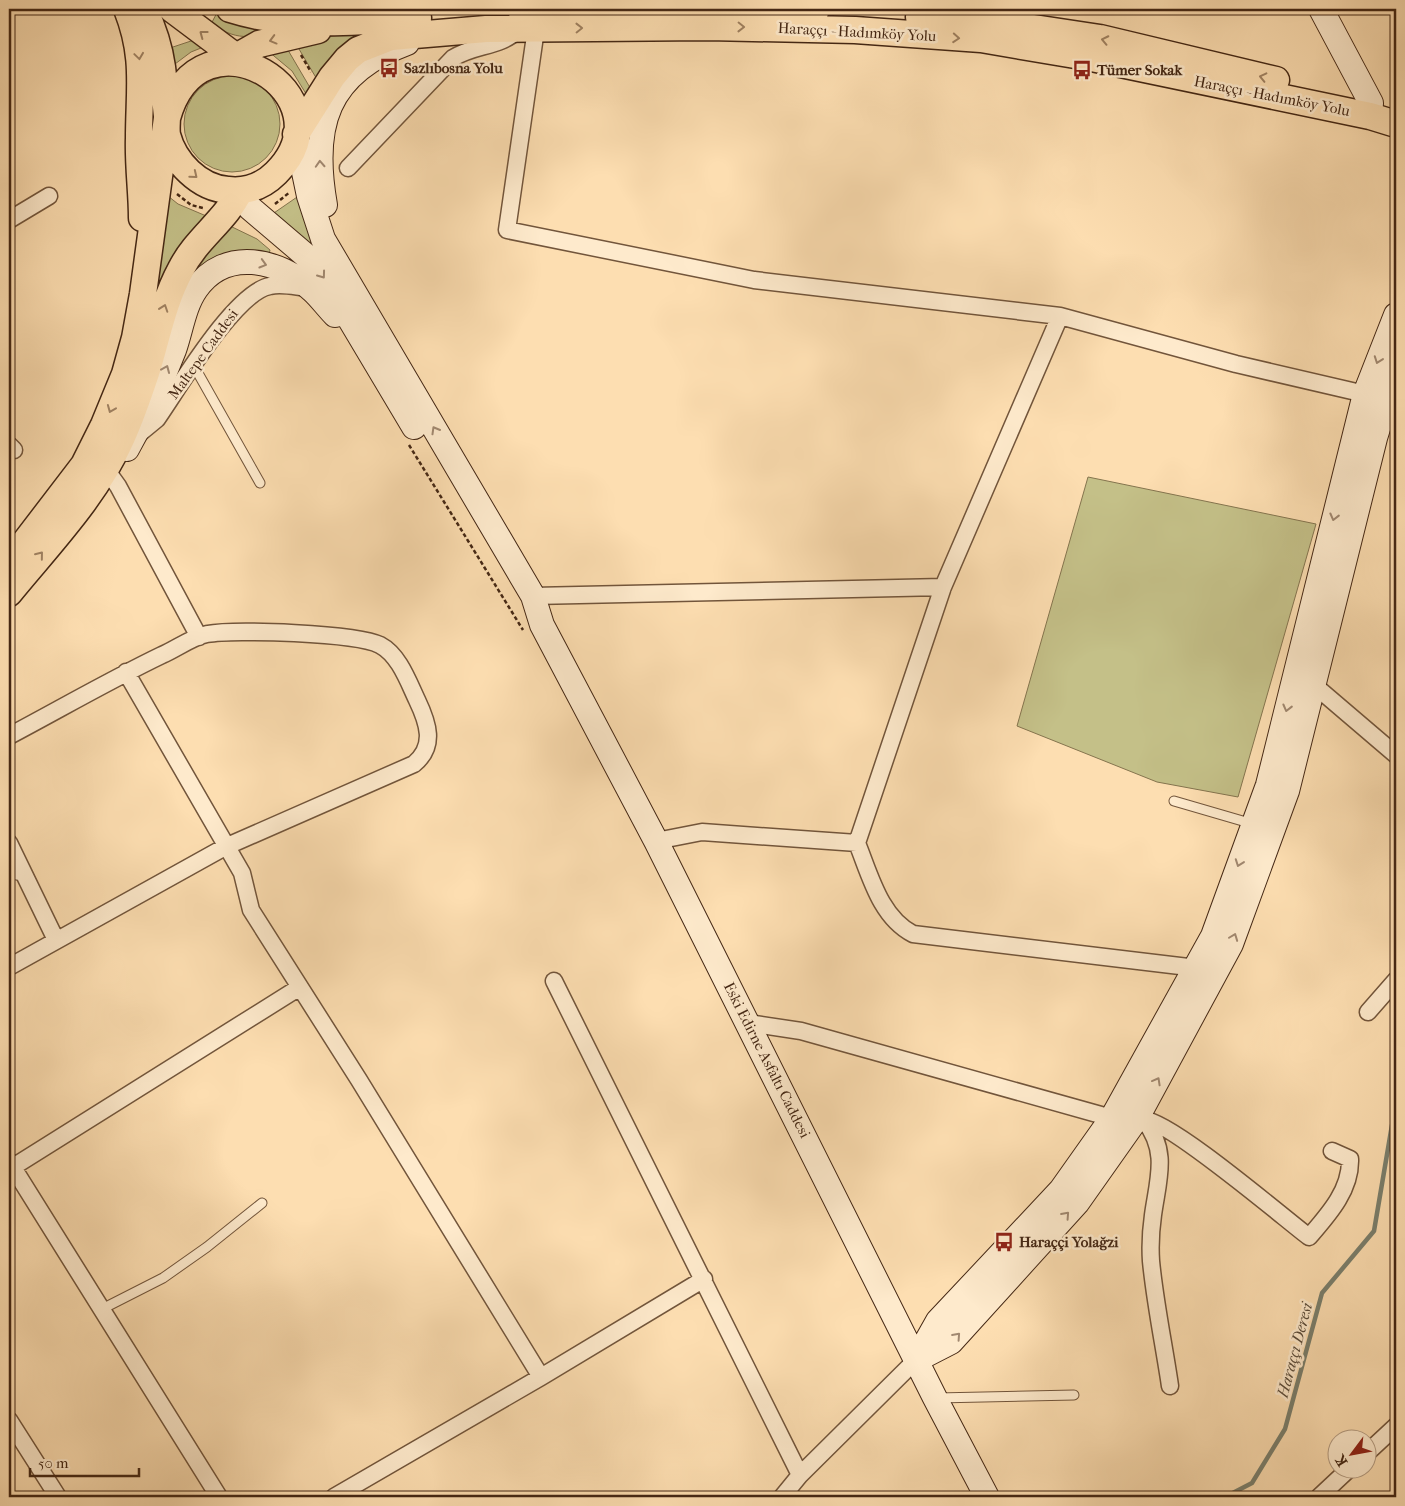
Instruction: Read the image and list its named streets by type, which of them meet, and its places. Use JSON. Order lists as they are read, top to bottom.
{
  "streets": {
    "main road": ["Haraççı - Hadımköy Yolu", "Eski Edirne Asfaltı Caddesi"],
    "street": ["Maltepe Caddesi"]
  },
  "water": ["Haraççı Deresi"],
  "places": {
    "bus stop": ["Sazlıbosna Yolu", "Tümer Sokak", "Haraççi Yolağzi"]
  },
  "scale_bar": "50 m",
  "north": "bottom left"
}
